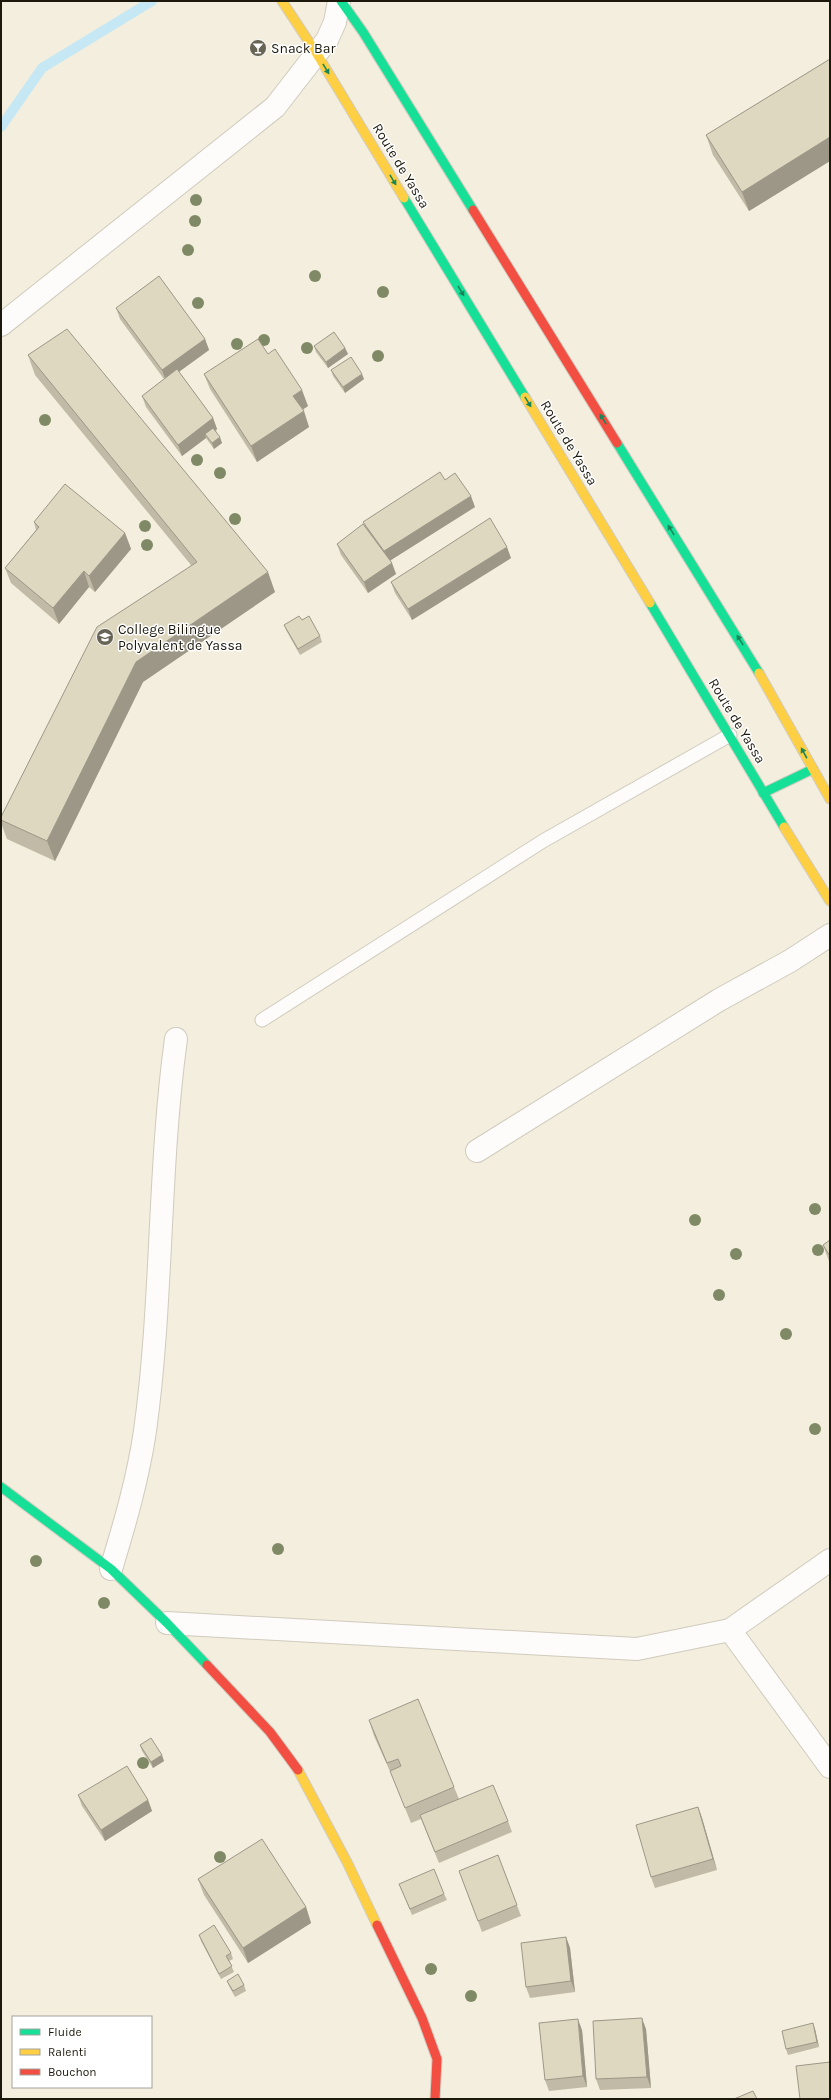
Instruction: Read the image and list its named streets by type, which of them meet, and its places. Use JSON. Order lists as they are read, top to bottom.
{
  "streets": {
    "main road": ["Route de Yassa"]
  },
  "places": {
    "bar": ["Snack Bar"],
    "school or university": ["College Bilingue Polyvalent de Yassa"]
  },
  "legend": ["Fluide", "Ralenti", "Bouchon"]
}
